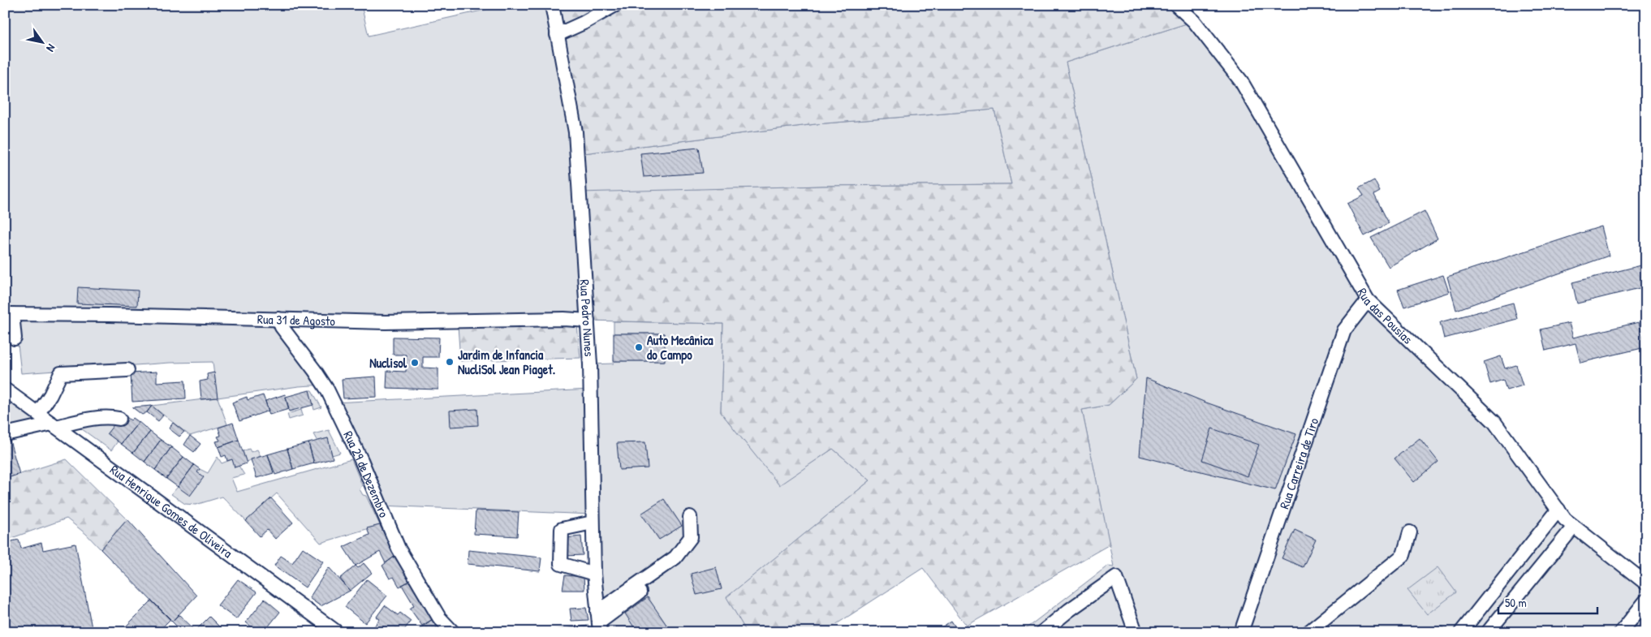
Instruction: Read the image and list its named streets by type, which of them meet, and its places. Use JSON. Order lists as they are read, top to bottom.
{
  "streets": {
    "street": [
      "Rua das Pousias",
      "Rua Pedro Nunes",
      "Rua 31 de Agosto",
      "Rua Carreira de Tiro",
      "Rua 29 de Dezembro",
      "Rua Henrique Gomes de Oliveira"
    ]
  },
  "crossings": [
    ["Rua das Pousias", "Rua Carreira de Tiro"],
    ["Rua Pedro Nunes", "Rua 31 de Agosto"],
    ["Rua 31 de Agosto", "Rua 29 de Dezembro"]
  ],
  "places": ["Auto Mecânica do Campo", "Jardim de Infancia NucliSol Jean Piaget.", "Nuclisol"],
  "scale_bar": "50 m",
  "north": "bottom right"
}
